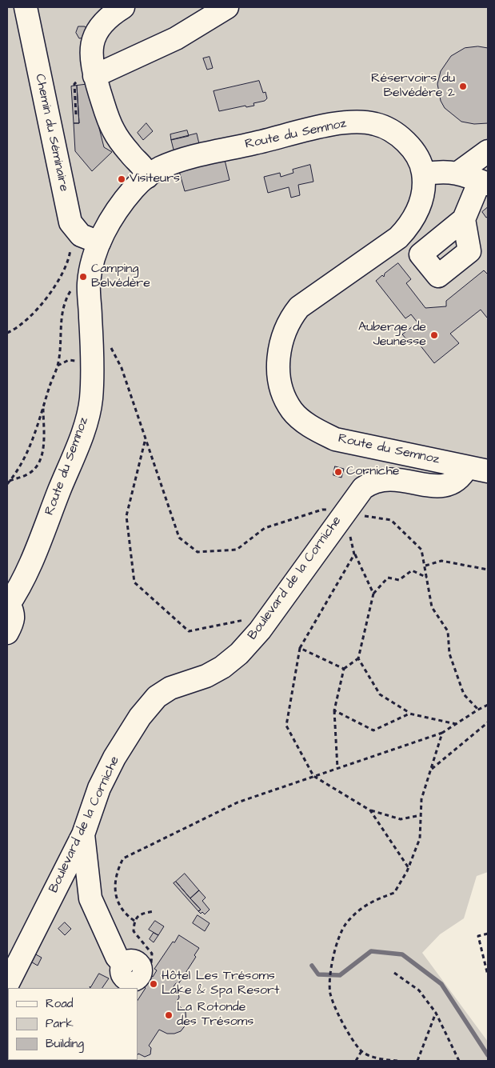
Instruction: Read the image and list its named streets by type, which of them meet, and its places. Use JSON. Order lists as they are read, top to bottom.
{
  "streets": {
    "main road": ["Chemin du Séminaire", "Route du Semnoz", "Boulevard de la Corniche"]
  },
  "crossings": [
    ["Route du Semnoz", "Boulevard de la Corniche"]
  ],
  "places": [
    "Réservoirs du Belvédère 2",
    "Visiteurs",
    "Camping Belvédère",
    "Auberge de Jeunesse",
    "Corniche",
    "Hôtel Les Trésoms Lake & Spa Resort",
    "La Rotonde des Trésoms"
  ],
  "legend": ["Road", "Park", "Building"]
}
